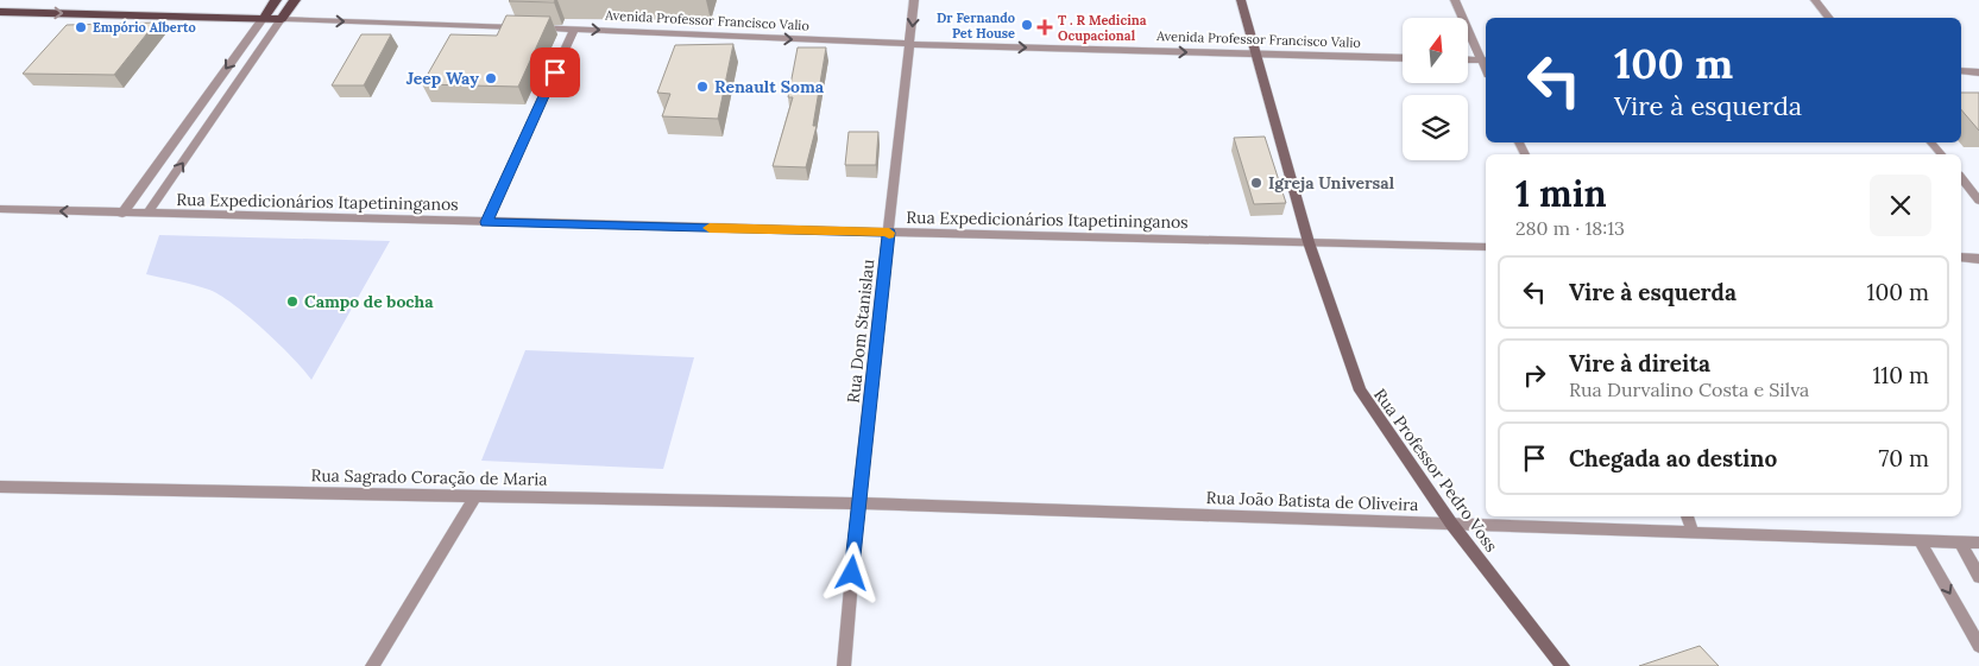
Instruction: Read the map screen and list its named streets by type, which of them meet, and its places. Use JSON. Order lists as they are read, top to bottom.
{
  "streets": {
    "main road": ["Avenida Professor Francisco Valio", "Rua Professor Pedro Voss"],
    "street": [
      "Rua Expedicionários Itapetininganos",
      "Rua Dom Stanislau",
      "Rua Sagrado Coração de Maria",
      "Rua João Batista de Oliveira"
    ]
  },
  "crossings": [
    ["Avenida Professor Francisco Valio", "Rua Dom Stanislau"],
    ["Avenida Professor Francisco Valio", "Rua Professor Pedro Voss"],
    ["Rua Expedicionários Itapetininganos", "Rua Dom Stanislau"],
    ["Rua Expedicionários Itapetininganos", "Rua Professor Pedro Voss"],
    ["Rua Dom Stanislau", "Rua Sagrado Coração de Maria"],
    ["Rua Dom Stanislau", "Rua João Batista de Oliveira"],
    ["Rua Professor Pedro Voss", "Rua João Batista de Oliveira"],
    ["Rua Sagrado Coração de Maria", "Rua João Batista de Oliveira"]
  ],
  "one_way": ["Avenida Professor Francisco Valio"],
  "places": {
    "other": [
      "Dr Fernando Pet House",
      "Empório Alberto",
      "Jeep Way",
      "Renault Soma",
      "Igreja Universal",
      "Campo de bocha"
    ],
    "health": ["T . R Medicina Ocupacional"]
  },
  "north": "top",
  "page": {
    "turn": ["100 m", "Vire à esquerda"],
    "heading": ["1 min", "280 m · 18:13"],
    "list": [
      {
        "name": "Vire à esquerda",
        "value": "100 m"
      },
      {
        "name": "Vire à direita",
        "note": "Rua Durvalino Costa e Silva",
        "value": "110 m"
      },
      {
        "name": "Chegada ao destino",
        "value": "70 m"
      }
    ]
  }
}
